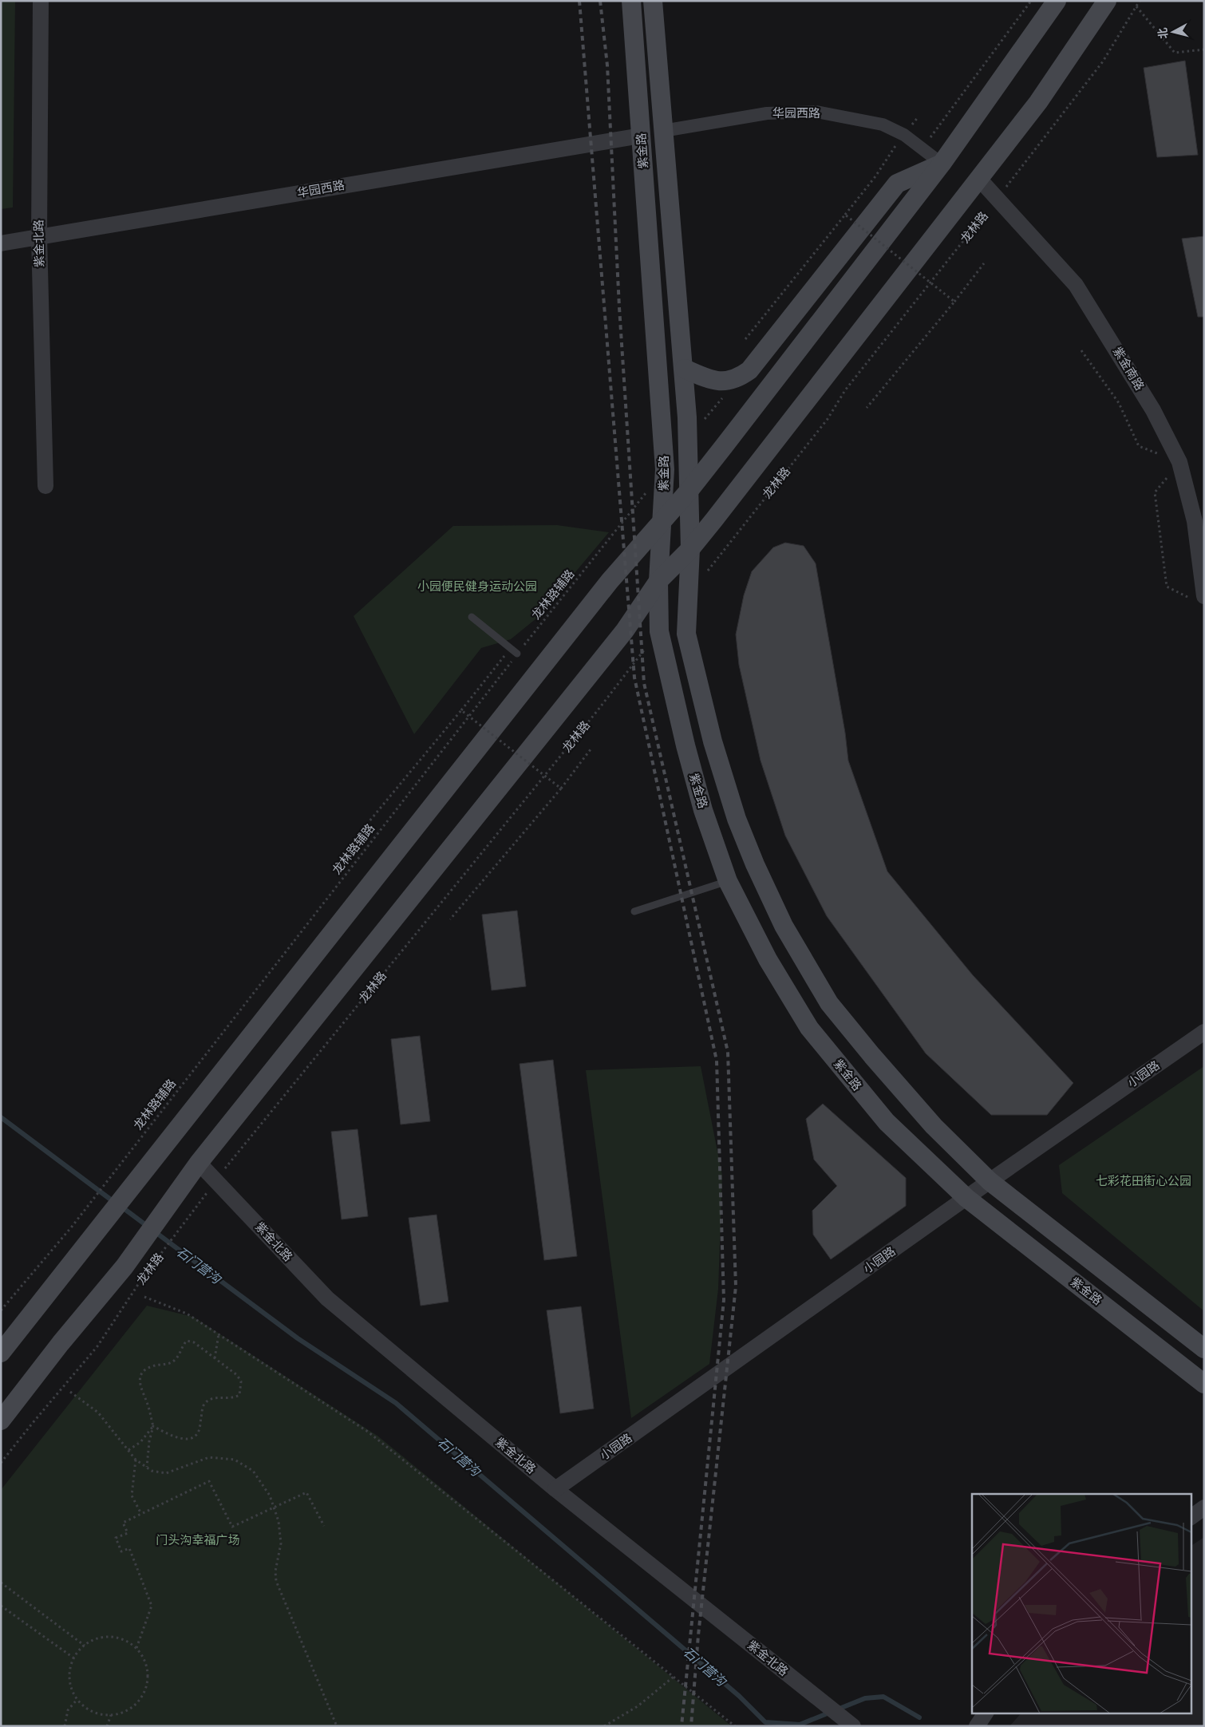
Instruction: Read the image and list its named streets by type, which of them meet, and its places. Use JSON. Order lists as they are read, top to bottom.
{
  "streets": {
    "main road": ["紫金路", "龙林路"],
    "street": [
      "华园西路",
      "紫金北路",
      "紫金南路",
      "小园路"
    ],
    "path": ["龙林路辅路"]
  },
  "crossings": [
    ["华园西路", "紫金路"],
    ["华园西路", "紫金北路"],
    ["紫金路", "龙林路"],
    ["紫金路", "小园路"],
    ["龙林路", "紫金北路"],
    ["龙林路", "紫金南路"],
    ["紫金北路", "小园路"]
  ],
  "water": ["石门营沟"],
  "parks": ["小园便民健身运动公园", "七彩花田街心公园", "门头沟幸福广场"],
  "north": "left"
}
